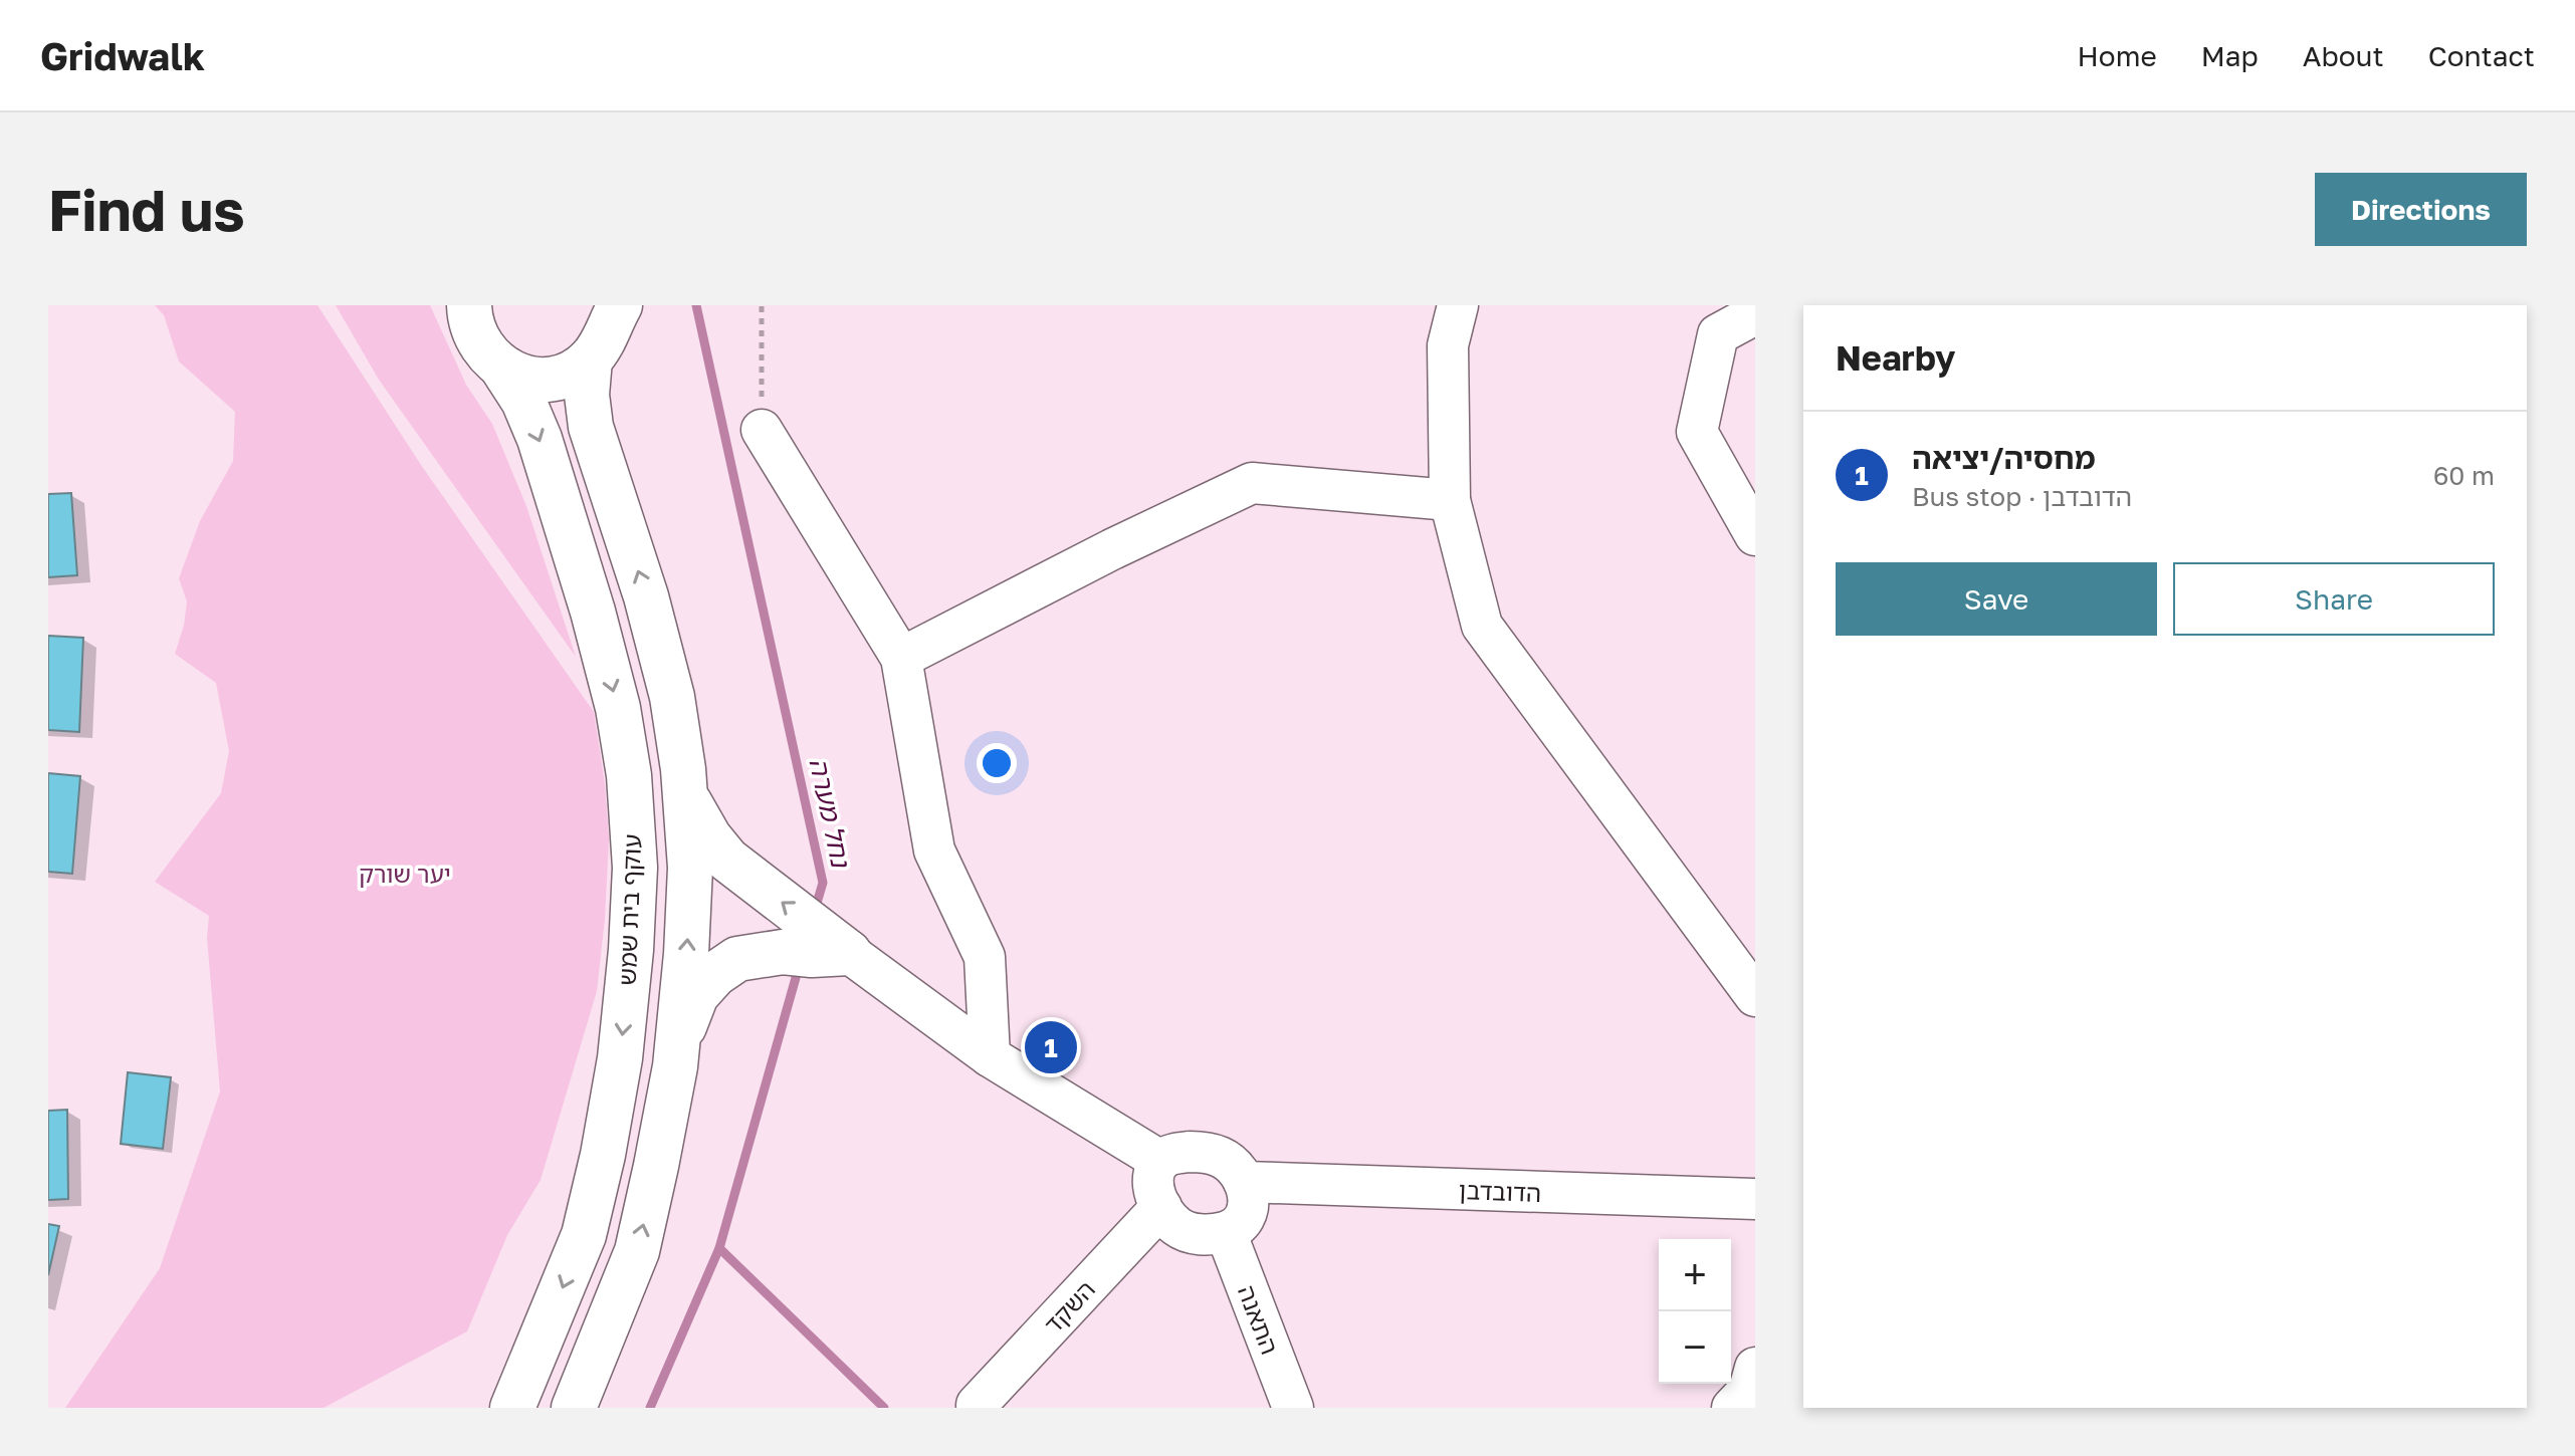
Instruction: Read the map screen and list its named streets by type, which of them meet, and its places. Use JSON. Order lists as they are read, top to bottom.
{
  "streets": {
    "main road": ["עוקף בית שמש"],
    "street": ["הדובדבן", "השקד", "התאנה"]
  },
  "crossings": [
    ["הדובדבן", "השקד"],
    ["הדובדבן", "התאנה"],
    ["השקד", "התאנה"]
  ],
  "water": ["נחל מערה"],
  "parks": ["יער שורק"],
  "page": {
    "header": "Gridwalk",
    "nav": [
      "Home",
      "Map",
      "About",
      "Contact"
    ],
    "buttons": [
      "Directions",
      ["Save", "Share"]
    ],
    "title": "Find us",
    "heading": "Nearby",
    "list": [
      {
        "mark": "1",
        "name": "מחסיה/יציאה",
        "note": "Bus stop · הדובדבן",
        "value": "60 m"
      }
    ],
    "pins": "1",
    "map_buttons": ["+", "−"]
  }
}
